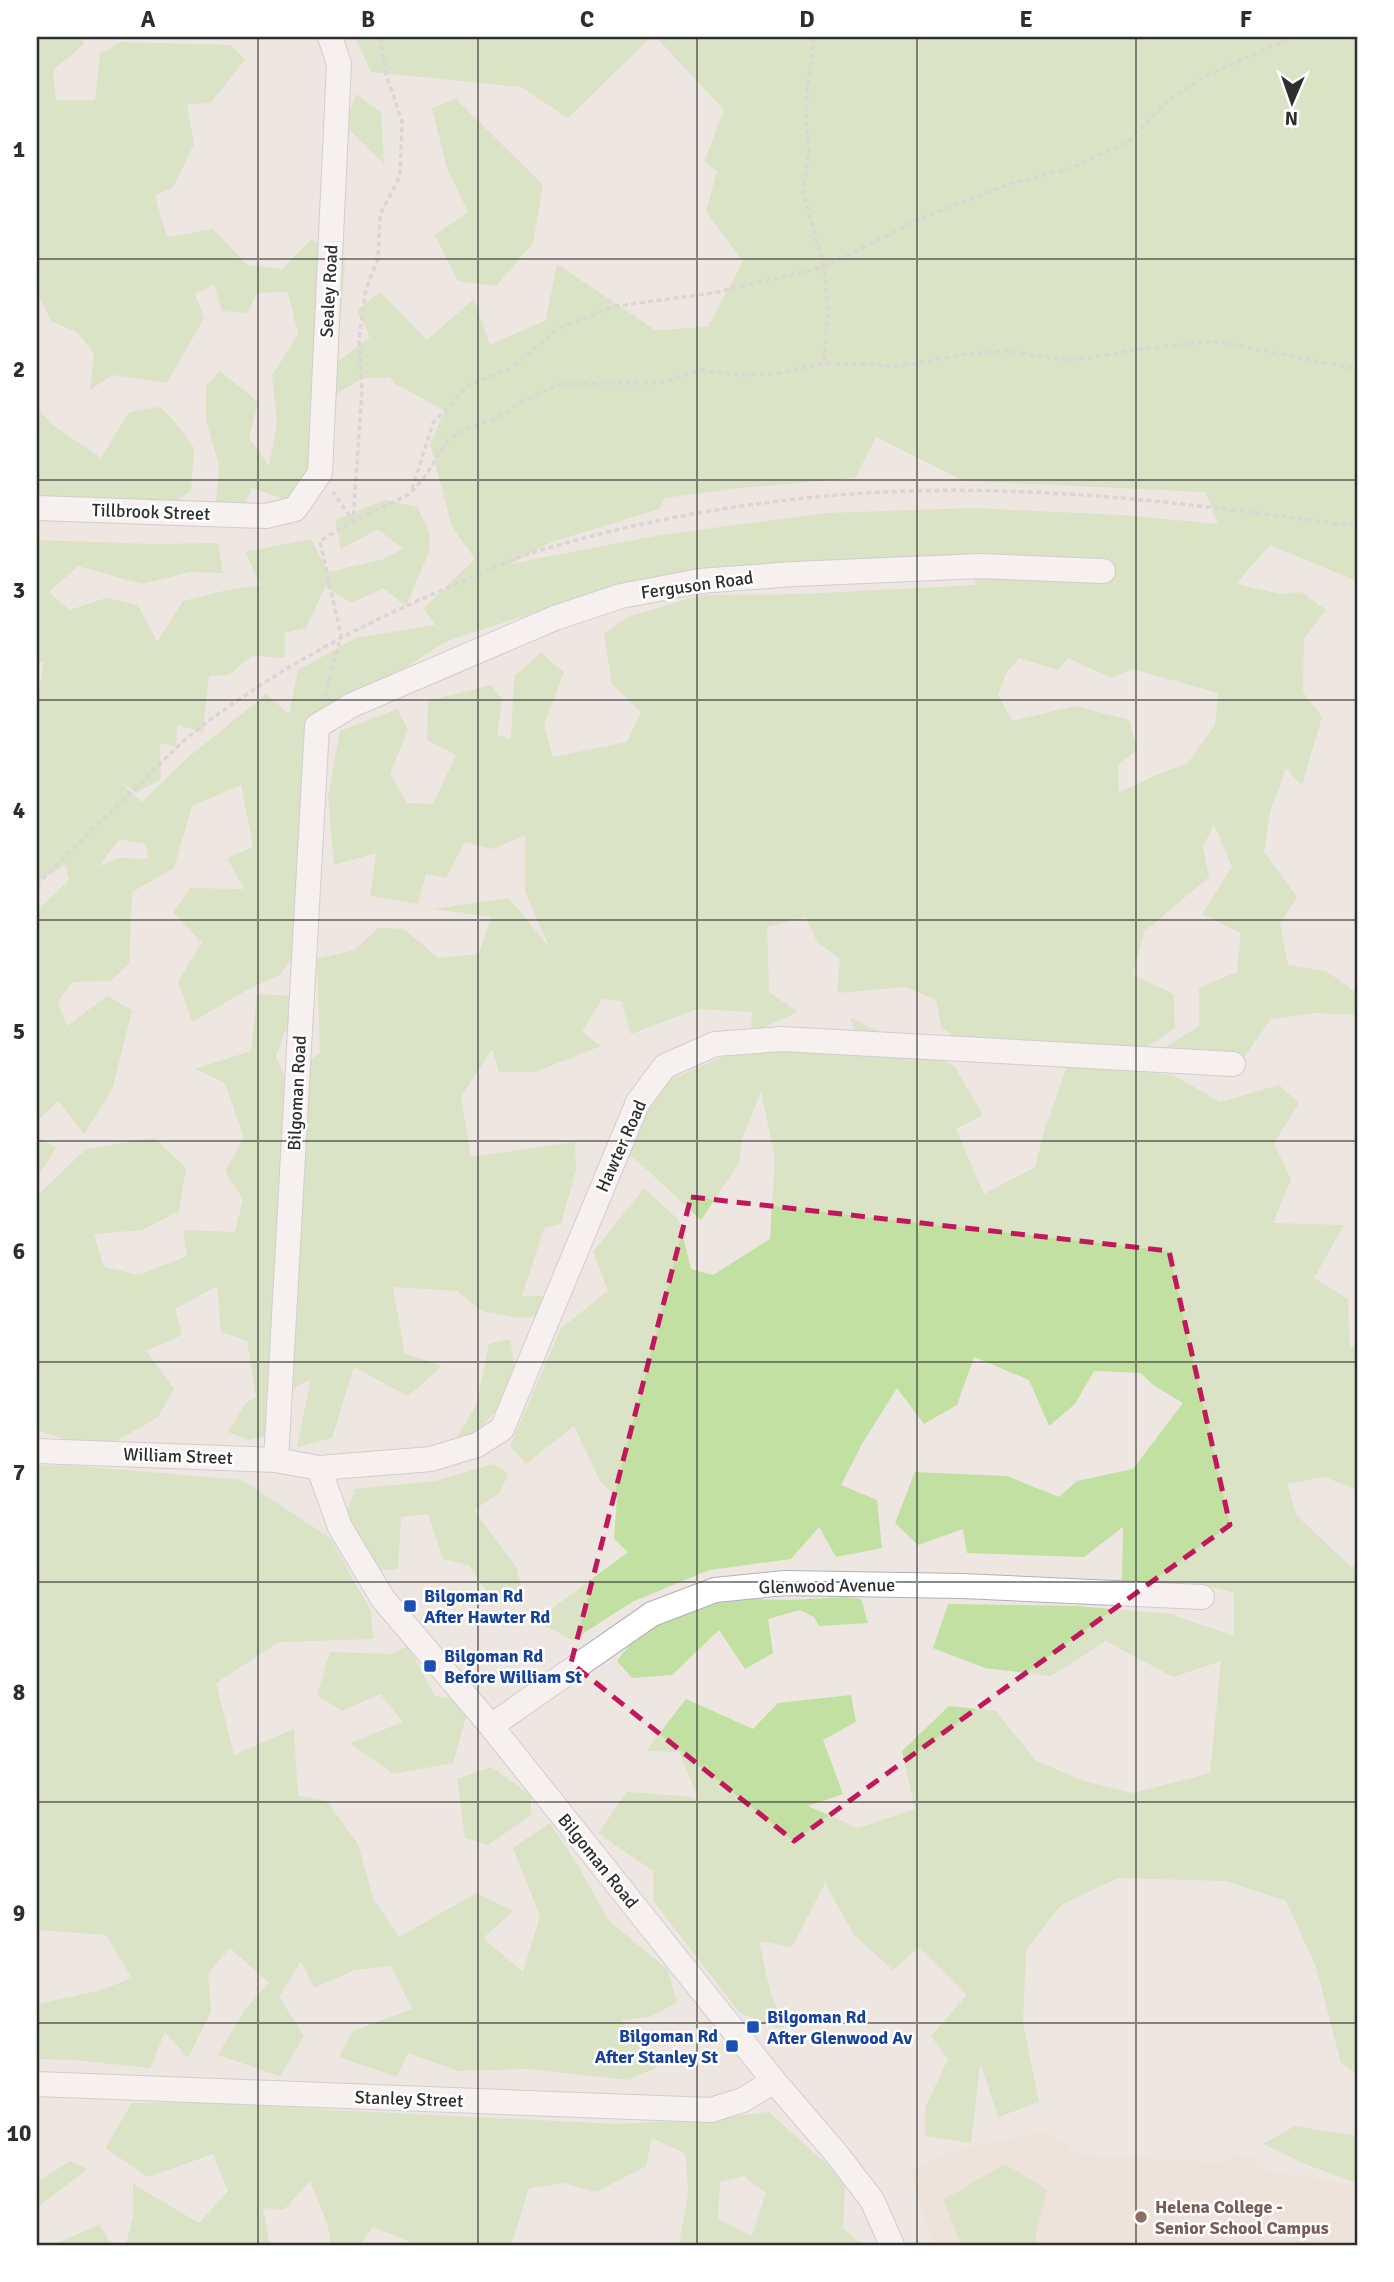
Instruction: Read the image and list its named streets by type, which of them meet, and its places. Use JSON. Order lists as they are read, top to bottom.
{
  "streets": {
    "street": [
      "Sealey Road",
      "Tillbrook Street",
      "Ferguson Road",
      "Bilgoman Road",
      "Hawter Road",
      "William Street",
      "Glenwood Avenue",
      "Stanley Street"
    ]
  },
  "crossings": [
    ["Sealey Road", "Tillbrook Street"],
    ["Ferguson Road", "Bilgoman Road"],
    ["Bilgoman Road", "Hawter Road"],
    ["Bilgoman Road", "William Street"],
    ["Bilgoman Road", "Glenwood Avenue"],
    ["Bilgoman Road", "Stanley Street"],
    ["Hawter Road", "William Street"]
  ],
  "places": {
    "transit": [
      "Bilgoman Rd After Hawter Rd",
      "Bilgoman Rd Before William St",
      "Bilgoman Rd After Glenwood Av",
      "Bilgoman Rd After Stanley St"
    ],
    "other": ["Helena College - Senior School Campus"]
  },
  "north": "bottom",
  "grid": {
    "columns": [
      "A",
      "B",
      "C",
      "D",
      "E",
      "F"
    ],
    "rows": [
      "1",
      "2",
      "3",
      "4",
      "5",
      "6",
      "7",
      "8",
      "9",
      "10"
    ]
  }
}
